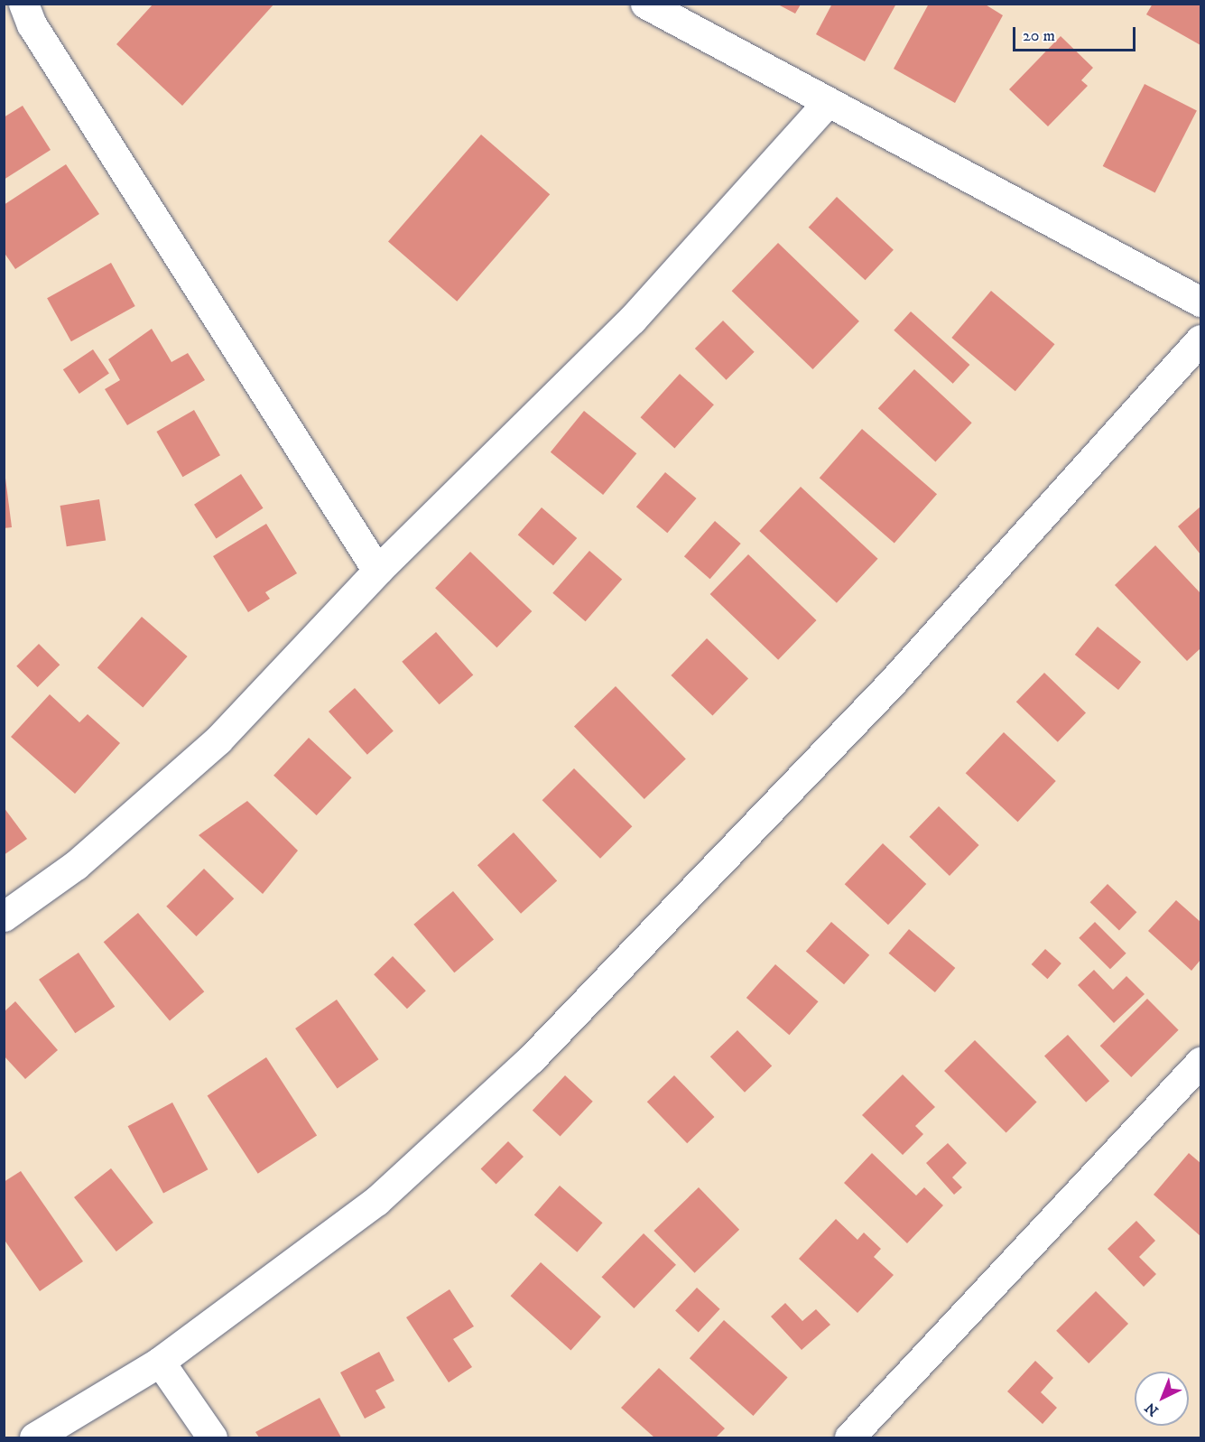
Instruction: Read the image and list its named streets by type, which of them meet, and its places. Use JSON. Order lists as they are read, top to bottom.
{
  "scale_bar": "20 m",
  "north": "bottom left"
}
